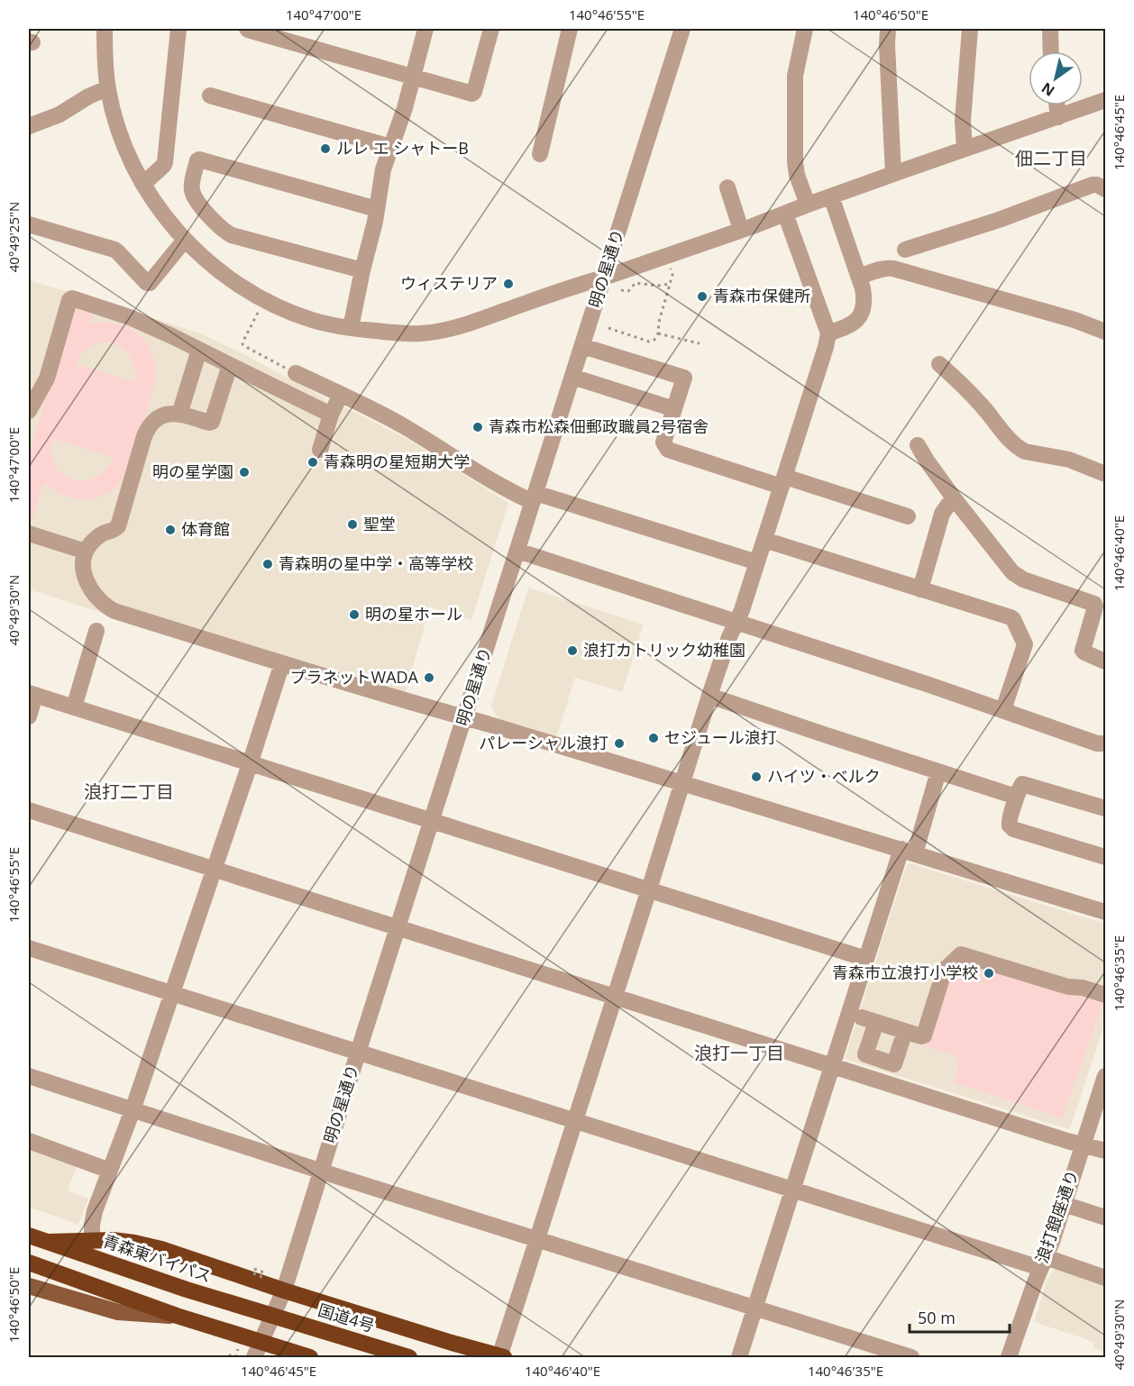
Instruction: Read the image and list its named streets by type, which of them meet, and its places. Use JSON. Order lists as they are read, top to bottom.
{
  "streets": {
    "highway": ["青森東バイパス", "国道4号"],
    "street": ["明の星通り", "浪打銀座通り"]
  },
  "crossings": [
    ["明の星通り", "青森東バイパス"],
    ["明の星通り", "国道4号"],
    ["青森東バイパス", "国道4号"]
  ],
  "districts": ["佃二丁目", "浪打二丁目", "浪打一丁目"],
  "places": [
    "ルレ エ シャトーB",
    "ウィステリア",
    "青森市保健所",
    "青森市松森佃郵政職員2号宿舎",
    "青森明の星短期大学",
    "明の星学園",
    "聖堂",
    "体育館",
    "青森明の星中学・高等学校",
    "明の星ホール",
    "浪打カトリック幼稚園",
    "プラネットWADA",
    "セジュール浪打",
    "パレーシャル浪打",
    "ハイツ・ベルク",
    "青森市立浪打小学校"
  ],
  "scale_bar": "50 m",
  "north": "bottom left",
  "coordinates": [
    "140°47'00\"E",
    "140°46'55\"E",
    "140°46'50\"E",
    "140°46'45\"E",
    "40°49'25\"N",
    "140°46'40\"E",
    "40°49'30\"N",
    "140°46'35\"E"
  ]
}
